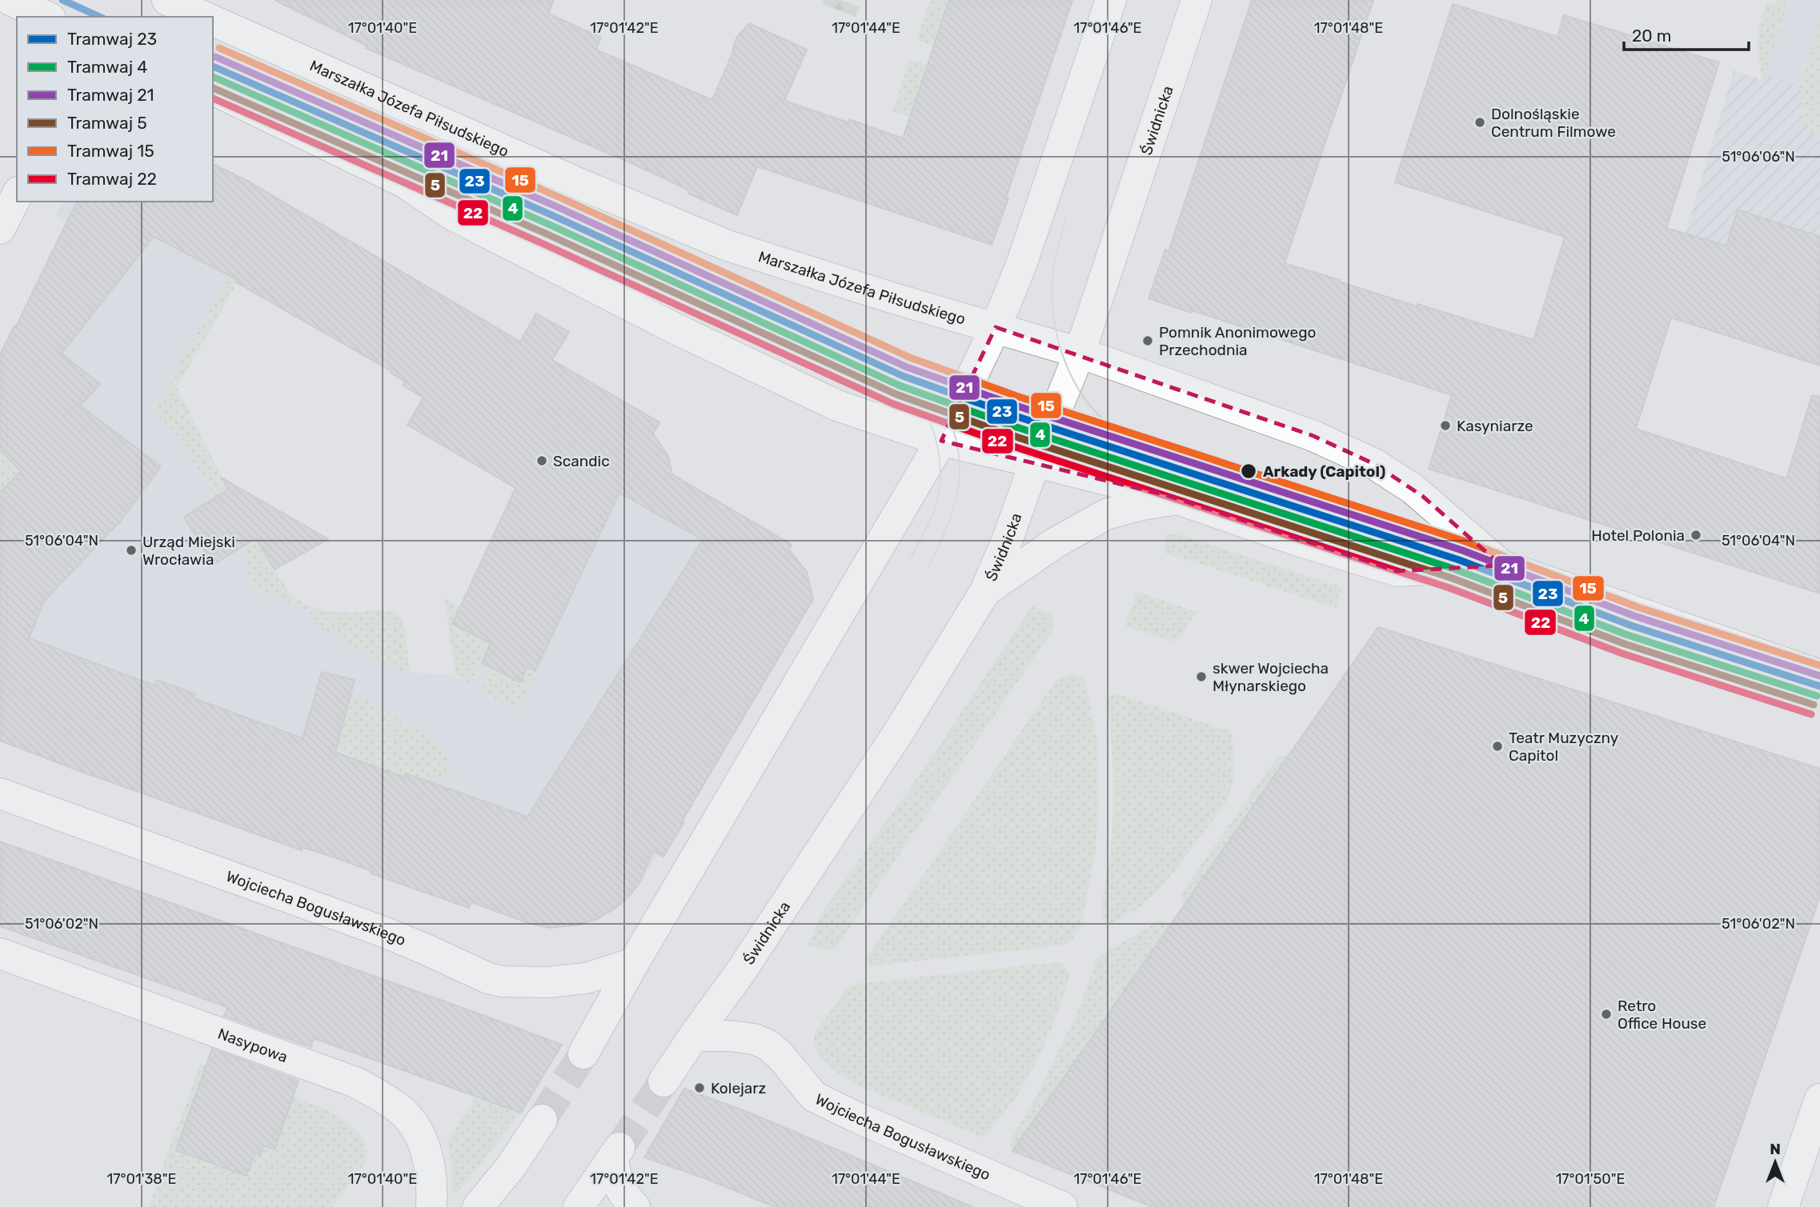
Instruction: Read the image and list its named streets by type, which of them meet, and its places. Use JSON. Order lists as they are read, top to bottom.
{
  "streets": {
    "street": [
      "Marszałka Józefa Piłsudskiego",
      "Świdnicka",
      "Wojciecha Bogusławskiego",
      "Nasypowa"
    ]
  },
  "crossings": [
    ["Marszałka Józefa Piłsudskiego", "Świdnicka"],
    ["Świdnicka", "Wojciecha Bogusławskiego"]
  ],
  "places": [
    "Dolnośląskie Centrum Filmowe",
    "Pomnik Anonimowego Przechodnia",
    "Kasyniarze",
    "Scandic",
    "Arkady (Capitol)",
    "Hotel Polonia",
    "Urząd Miejski Wrocławia",
    "skwer Wojciecha Młynarskiego",
    "Teatr Muzyczny Capitol",
    "Retro Office House",
    "Kolejarz"
  ],
  "lines": [
    "tram line 23",
    "tram line 15",
    "tram line 21",
    "tram line 4",
    "tram line 5",
    "tram line 22"
  ],
  "legend": [
    "Tramwaj 23",
    "Tramwaj 4",
    "Tramwaj 21",
    "Tramwaj 5",
    "Tramwaj 15",
    "Tramwaj 22"
  ],
  "scale_bar": "20 m",
  "north": "top",
  "coordinates": [
    "17°01'40\"E",
    "17°01'42\"E",
    "17°01'44\"E",
    "17°01'46\"E",
    "17°01'48\"E",
    "51°06'06\"N",
    "51°06'04\"N",
    "51°06'02\"N",
    "17°01'38\"E",
    "17°01'50\"E"
  ]
}
